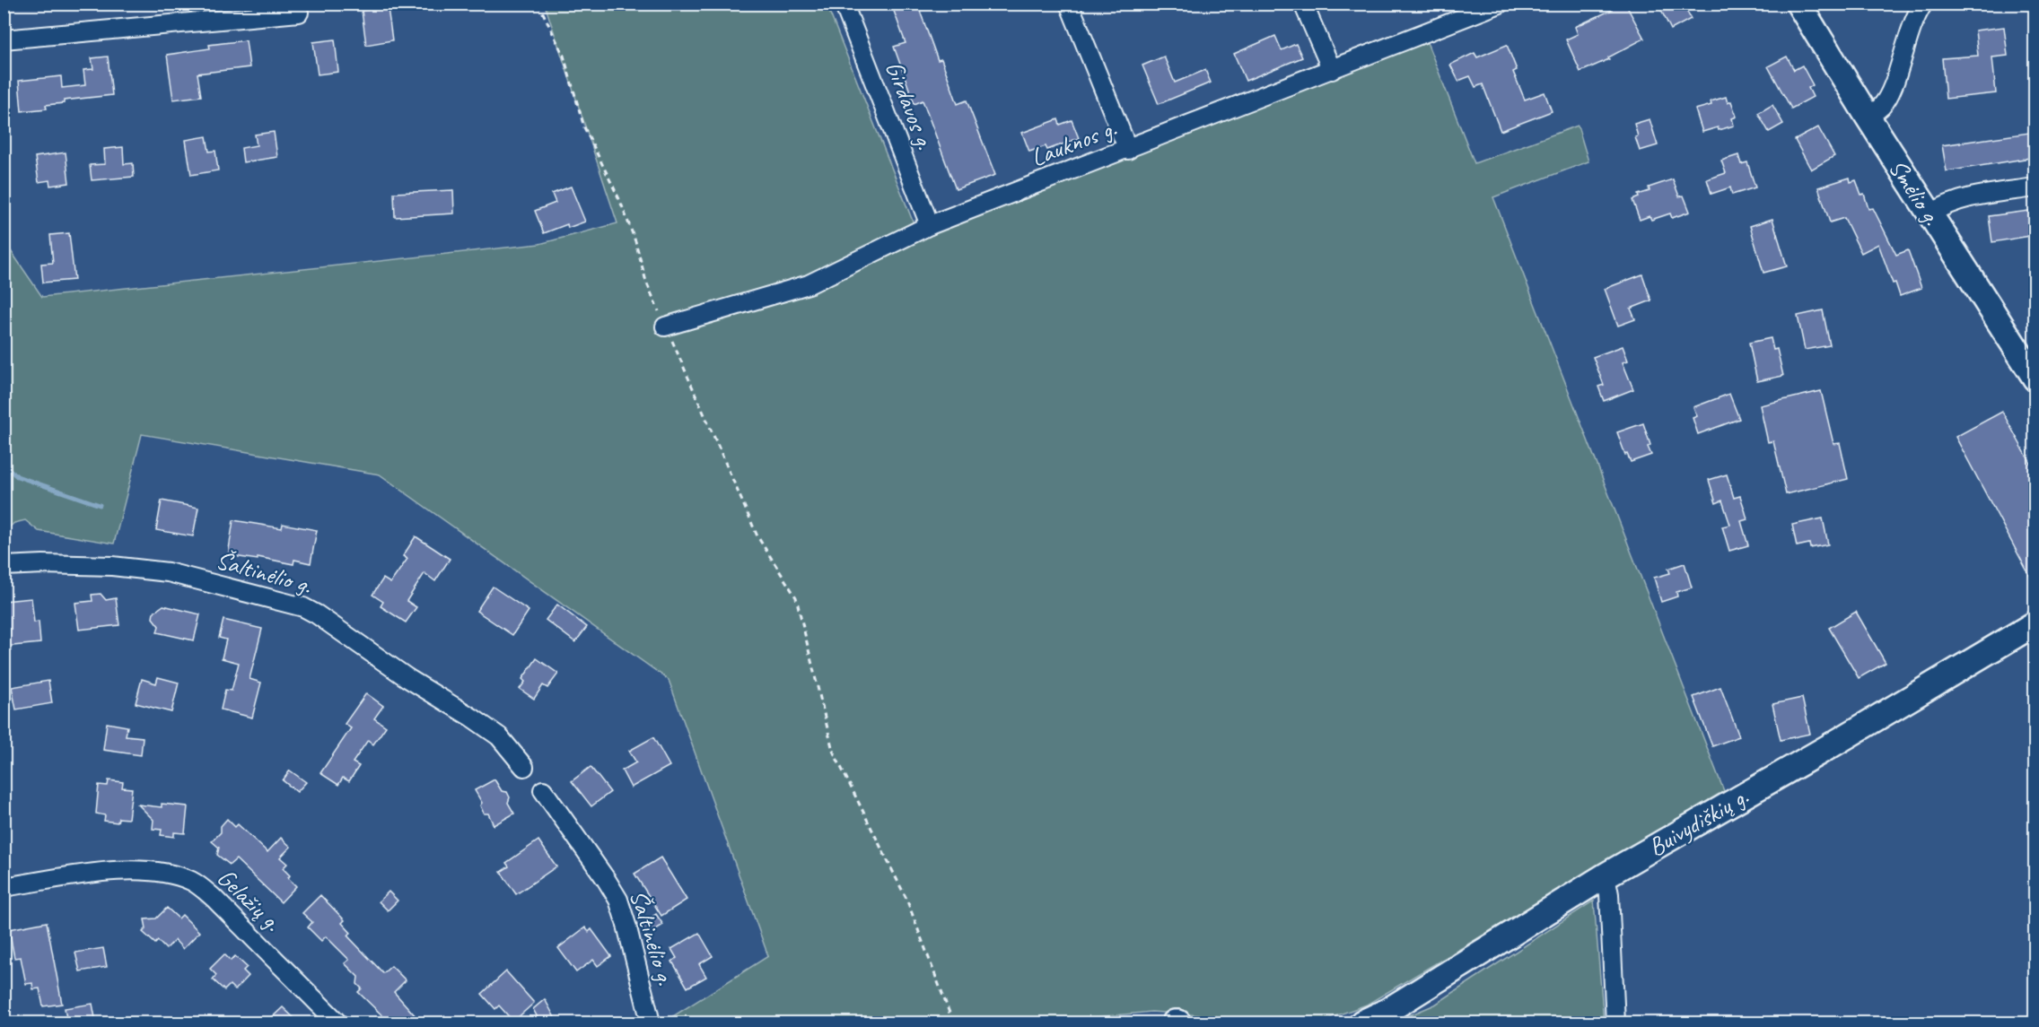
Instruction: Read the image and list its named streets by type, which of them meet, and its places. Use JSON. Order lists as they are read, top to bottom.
{
  "streets": {
    "street": [
      "Girdavos g.",
      "Lauknos g.",
      "Smėlio g.",
      "Šaltinėlio g.",
      "Buivydiškių g.",
      "Gelažių g."
    ]
  },
  "crossings": [
    ["Girdavos g.", "Lauknos g."]
  ]
}
